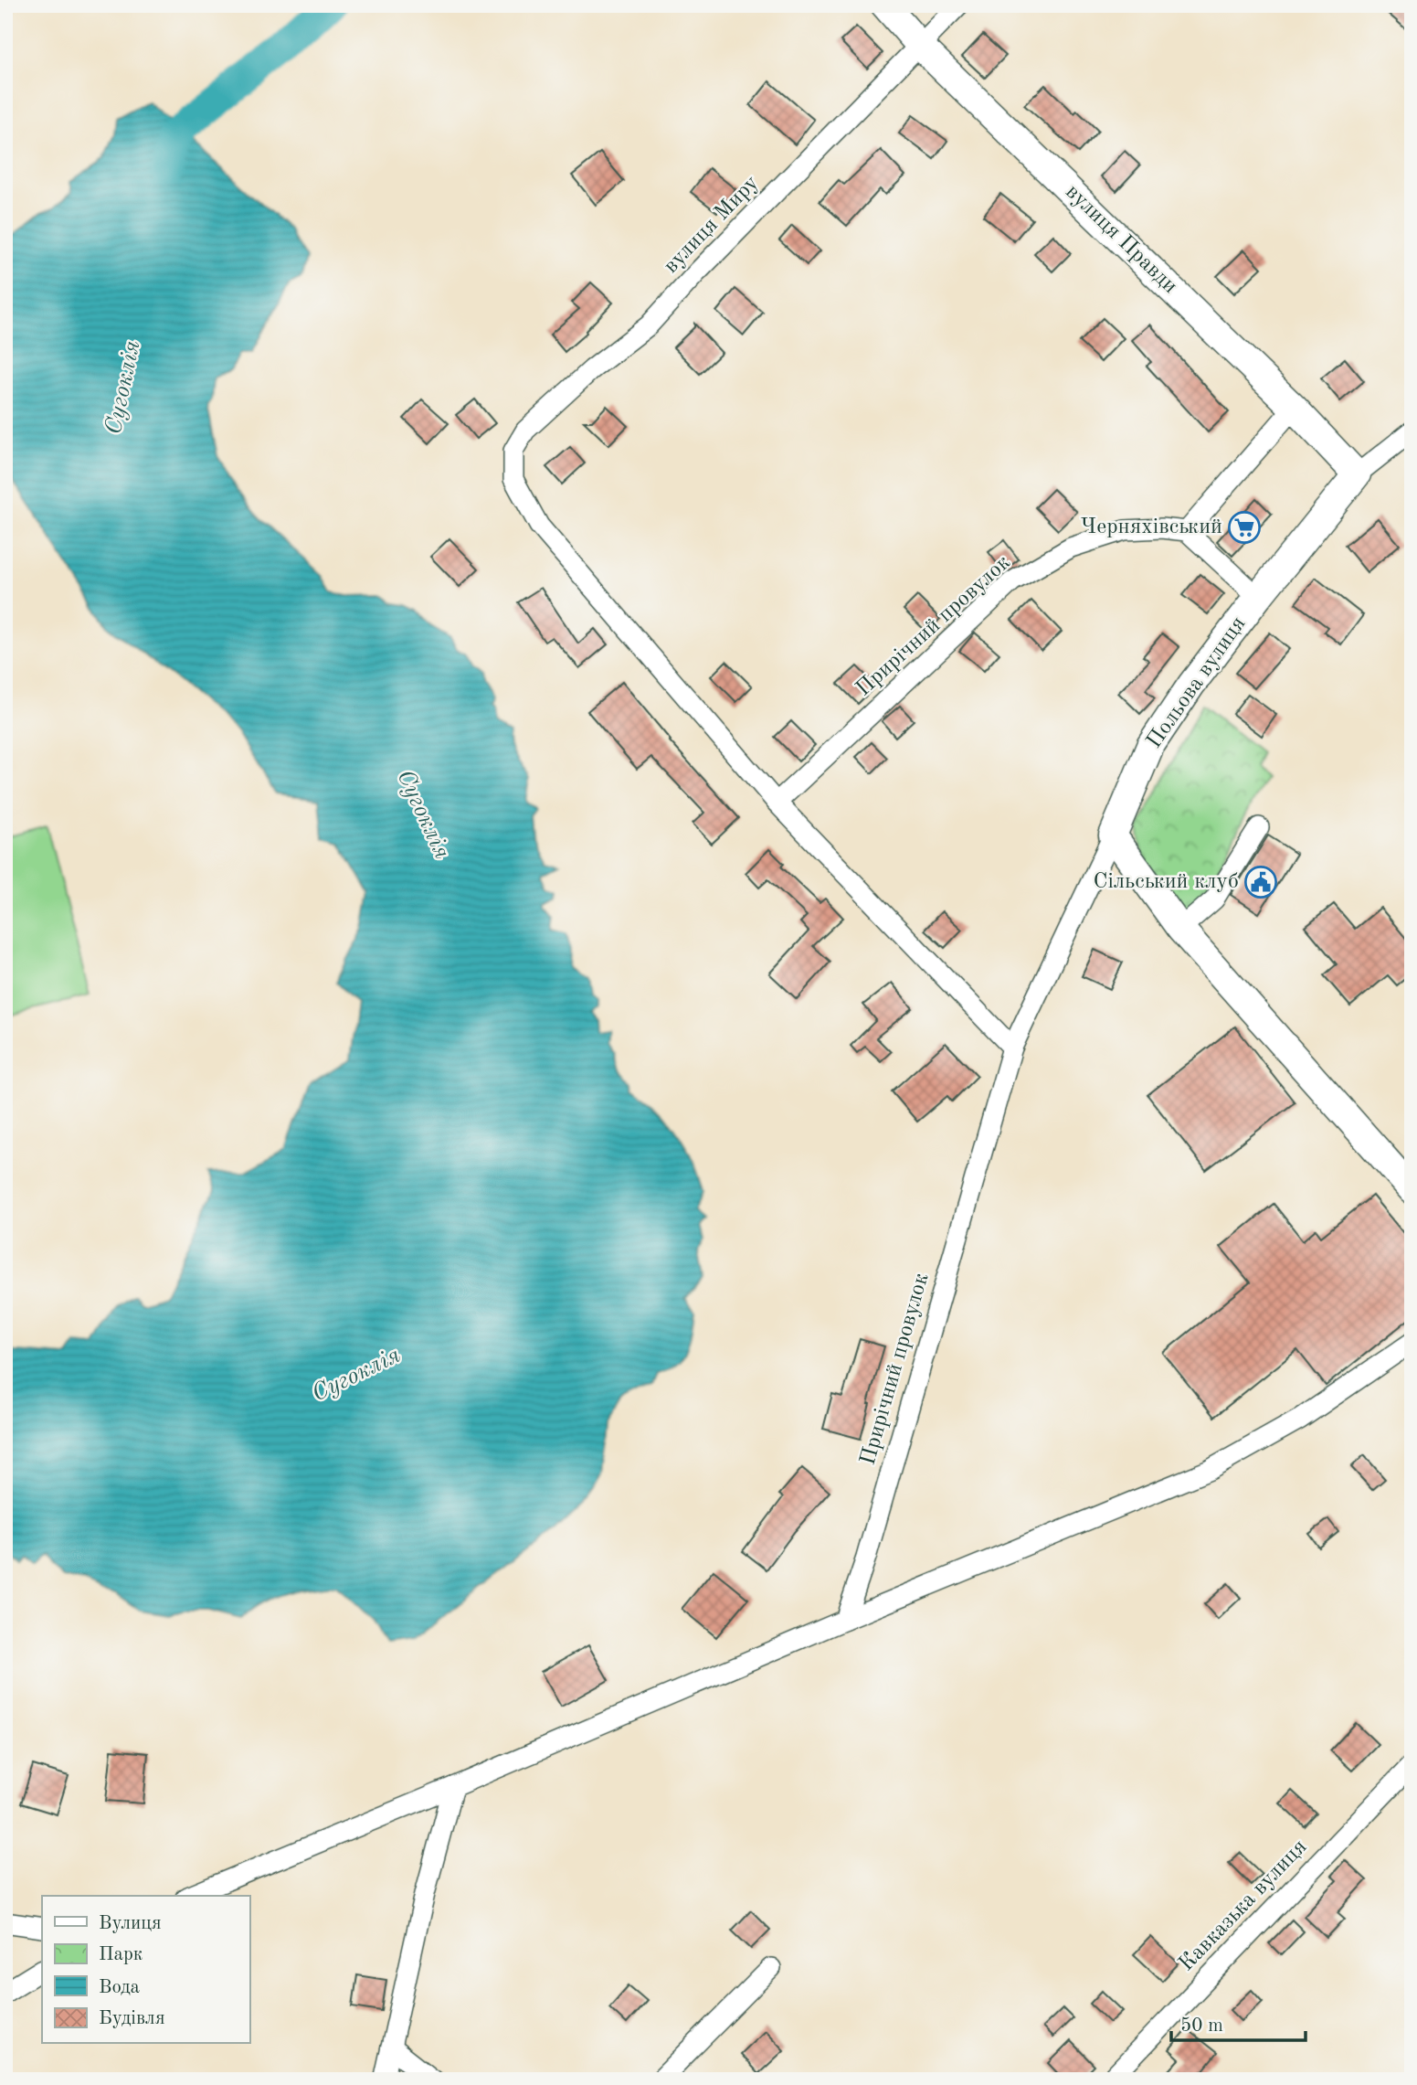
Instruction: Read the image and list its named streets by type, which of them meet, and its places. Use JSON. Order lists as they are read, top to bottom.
{
  "streets": {
    "street": [
      "вулиця Миру",
      "вулиця Правди",
      "Прирічний провулок",
      "Польова вулиця",
      "Кавказька вулиця"
    ]
  },
  "crossings": [
    ["вулиця Миру", "вулиця Правди"],
    ["вулиця Миру", "Прирічний провулок"],
    ["вулиця Правди", "Польова вулиця"],
    ["Прирічний провулок", "Польова вулиця"]
  ],
  "water": ["Сугоклія"],
  "places": {
    "supermarket": ["Черняхівський"],
    "public building": ["Сільський клуб"]
  },
  "legend": [
    "Вулиця",
    "Парк",
    "Вода",
    "Будівля"
  ],
  "scale_bar": "50 m"
}
